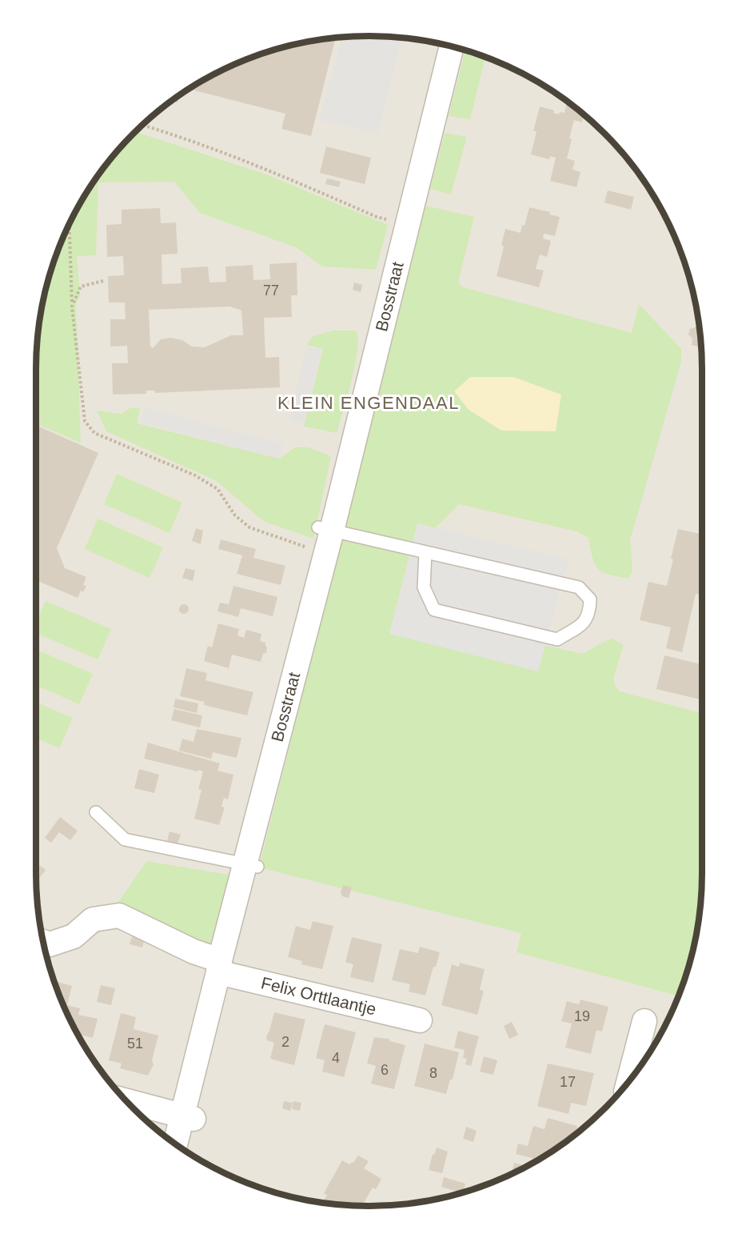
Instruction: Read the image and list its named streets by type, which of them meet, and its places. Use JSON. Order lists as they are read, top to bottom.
{
  "streets": {
    "street": ["Bosstraat", "Felix Orttlaantje"]
  },
  "crossings": [
    ["Bosstraat", "Felix Orttlaantje"]
  ],
  "districts": ["KLEIN ENGENDAAL"],
  "house_numbers": [
    "77",
    "19",
    "2",
    "51",
    "4",
    "6",
    "8",
    "17"
  ]
}
